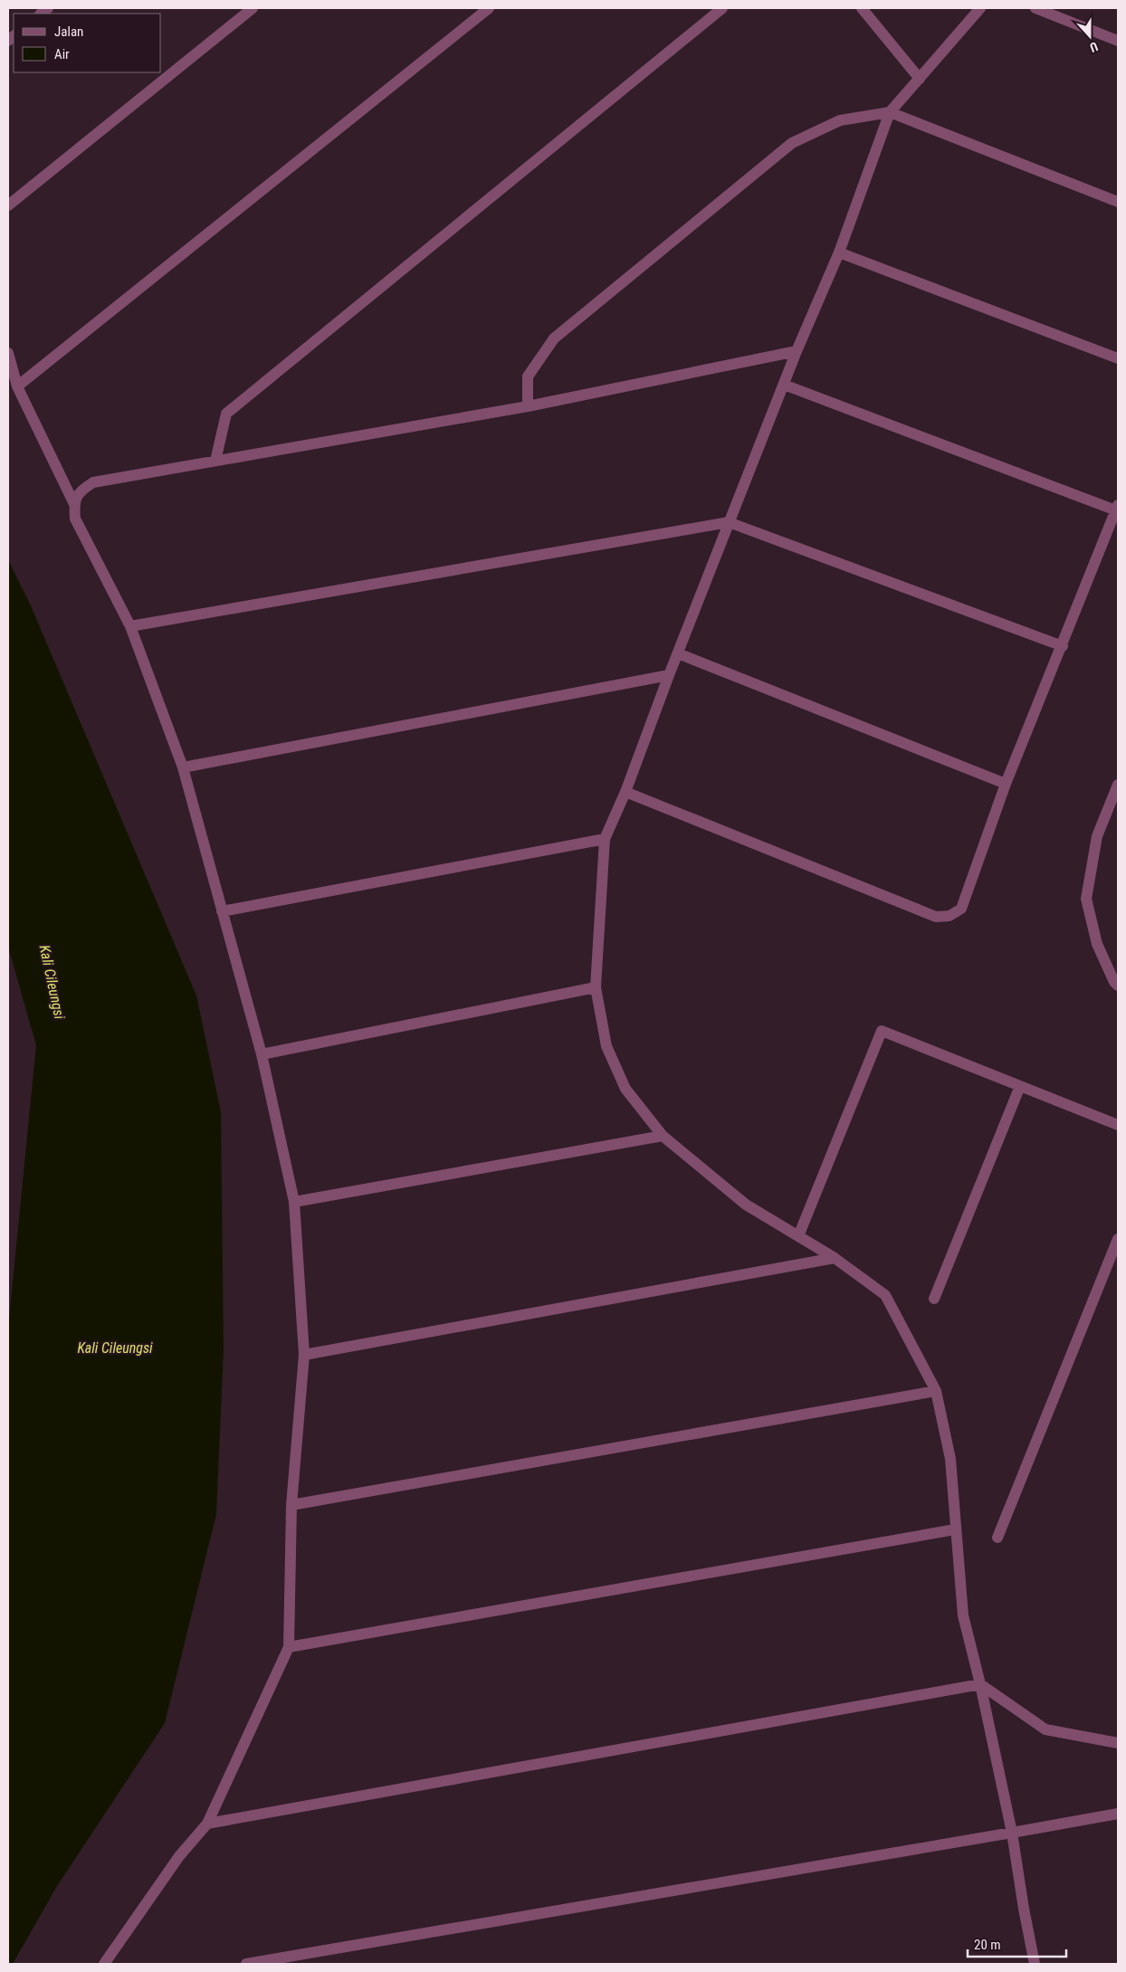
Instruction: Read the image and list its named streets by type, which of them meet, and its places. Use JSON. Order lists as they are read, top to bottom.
{
  "water": ["Kali Cileungsi"],
  "legend": ["Jalan", "Air"],
  "scale_bar": "20 m",
  "north": "bottom"
}
